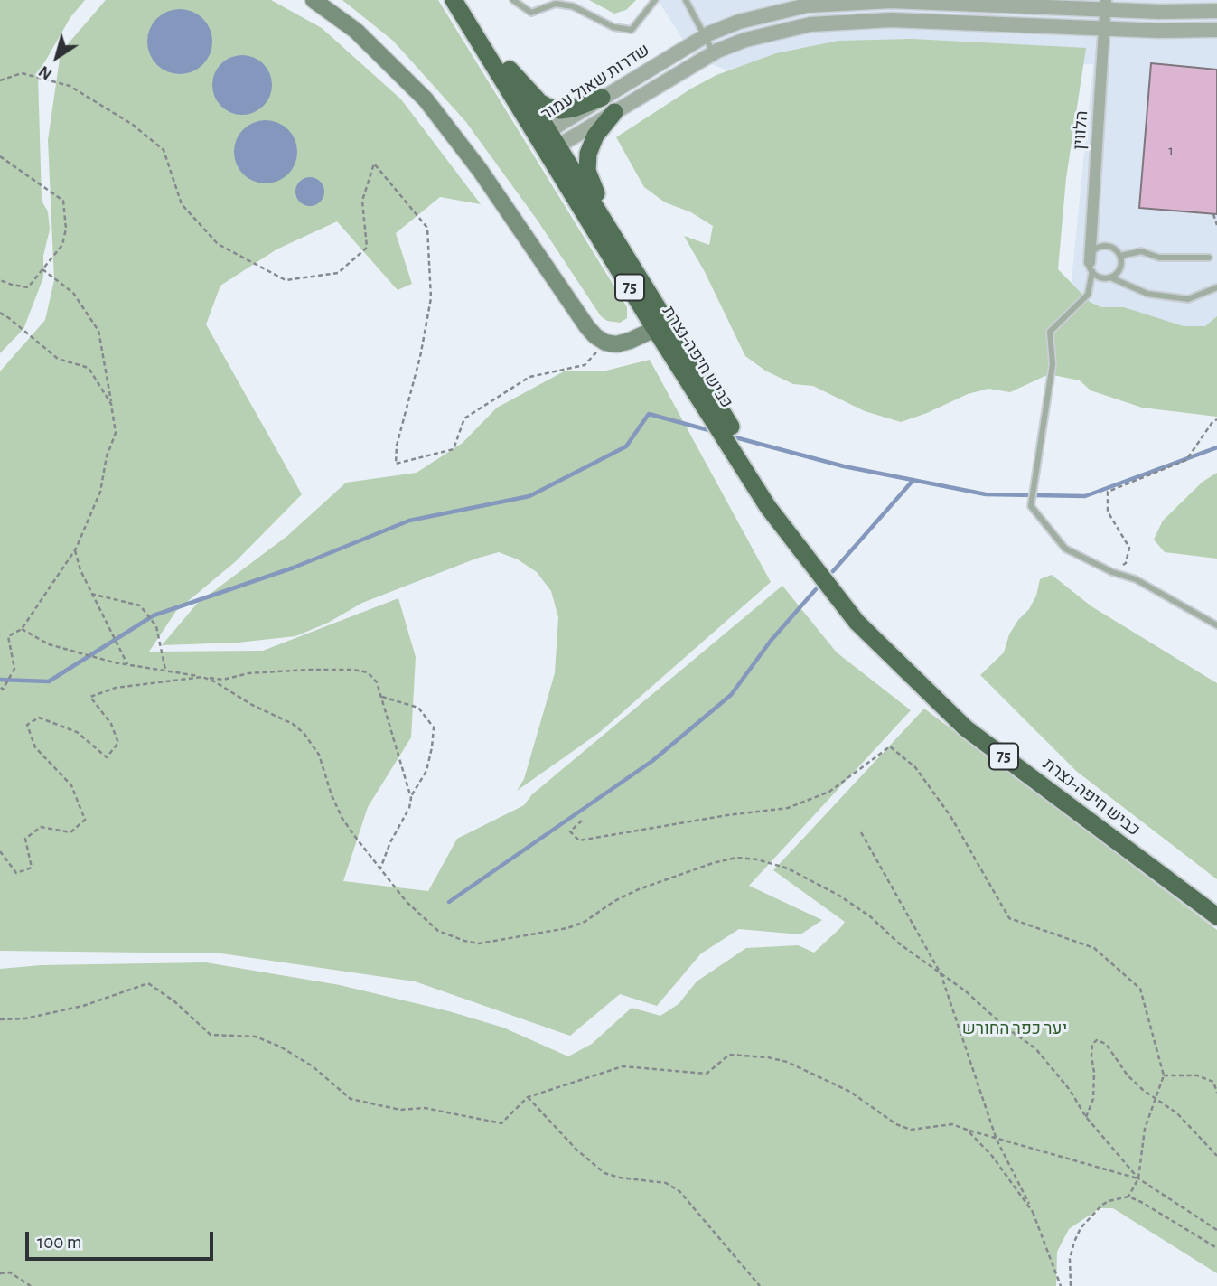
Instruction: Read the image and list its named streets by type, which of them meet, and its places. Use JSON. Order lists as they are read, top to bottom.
{
  "streets": {
    "highway": ["75", "כביש חיפה-נצרת"],
    "street": ["שדרות שאול עמור", "הלווין"]
  },
  "crossings": [
    ["שדרות שאול עמור", "הלווין"],
    ["שדרות שאול עמור", "כביש חיפה-נצרת"]
  ],
  "parks": ["יער כפר החורש"],
  "house_numbers": ["1"],
  "scale_bar": "100 m",
  "north": "bottom left"
}
